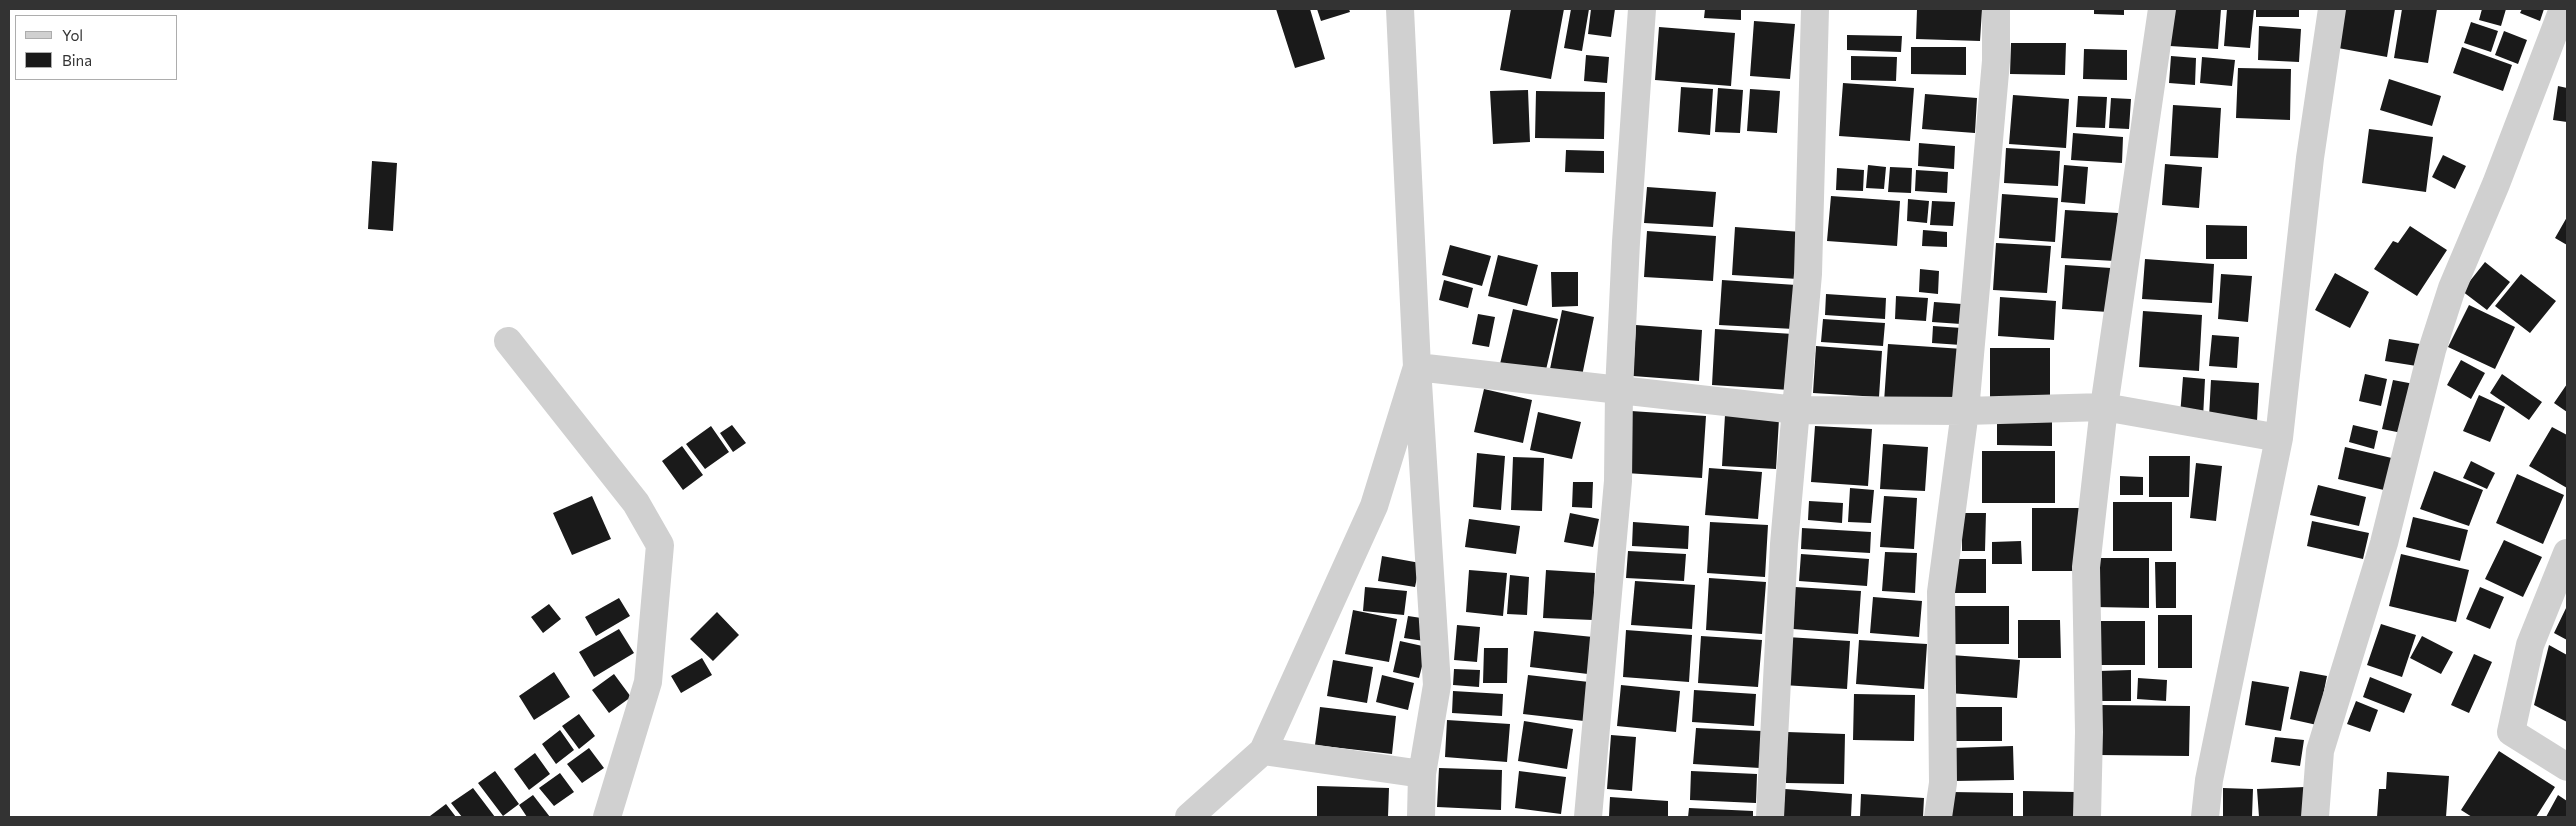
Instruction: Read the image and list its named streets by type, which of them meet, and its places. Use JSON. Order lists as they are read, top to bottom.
{
  "legend": ["Yol", "Bina"]
}
